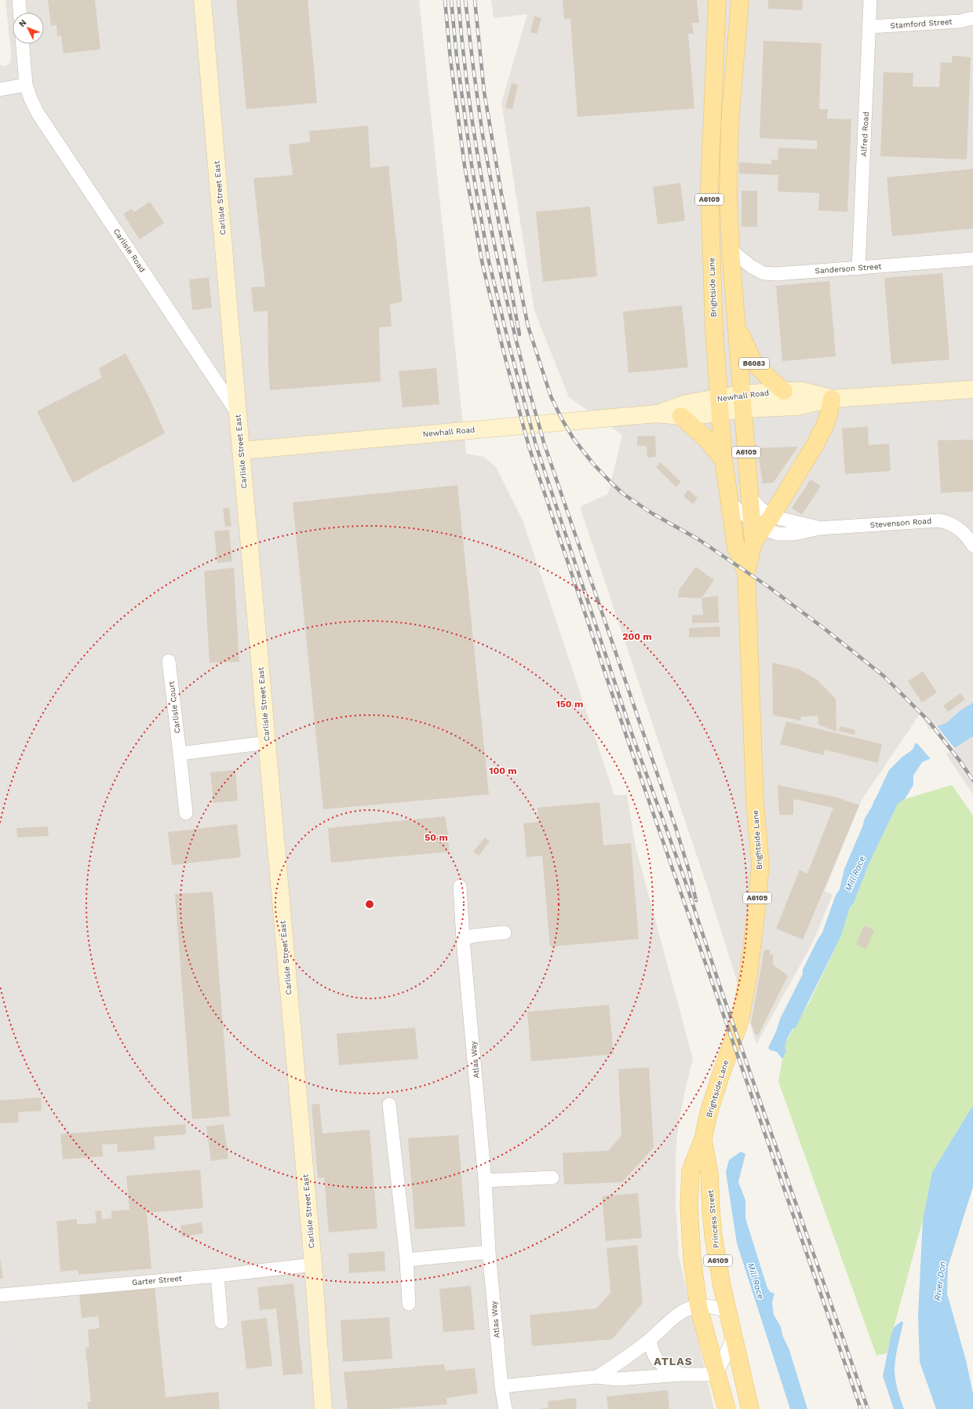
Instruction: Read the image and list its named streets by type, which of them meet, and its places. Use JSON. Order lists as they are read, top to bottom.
{
  "streets": {
    "main road": [
      "Carlisle Street East",
      "A6109",
      "Brightside Lane",
      "B6083",
      "Newhall Road",
      "Princess Street"
    ],
    "street": [
      "Stamford Street",
      "Alfred Road",
      "Carlisle Road",
      "Sanderson Street",
      "Stevenson Road",
      "Carlisle Court",
      "Atlas Way",
      "Garter Street"
    ]
  },
  "crossings": [
    ["Stamford Street", "Alfred Road"],
    ["Alfred Road", "Sanderson Street"],
    ["Carlisle Street East", "Carlisle Road"],
    ["Carlisle Street East", "Newhall Road"],
    ["Carlisle Street East", "Garter Street"],
    ["A6109", "Brightside Lane"],
    ["A6109", "Princess Street"],
    ["Sanderson Street", "Brightside Lane"],
    ["Brightside Lane", "B6083"],
    ["Brightside Lane", "Newhall Road"],
    ["Brightside Lane", "Stevenson Road"],
    ["Brightside Lane", "Princess Street"],
    ["B6083", "Newhall Road"]
  ],
  "districts": ["ATLAS"],
  "water": ["Mill Race", "River Don"],
  "north": "top left",
  "rings": [
    "200 m",
    "150 m",
    "100 m",
    "50 m"
  ]
}
